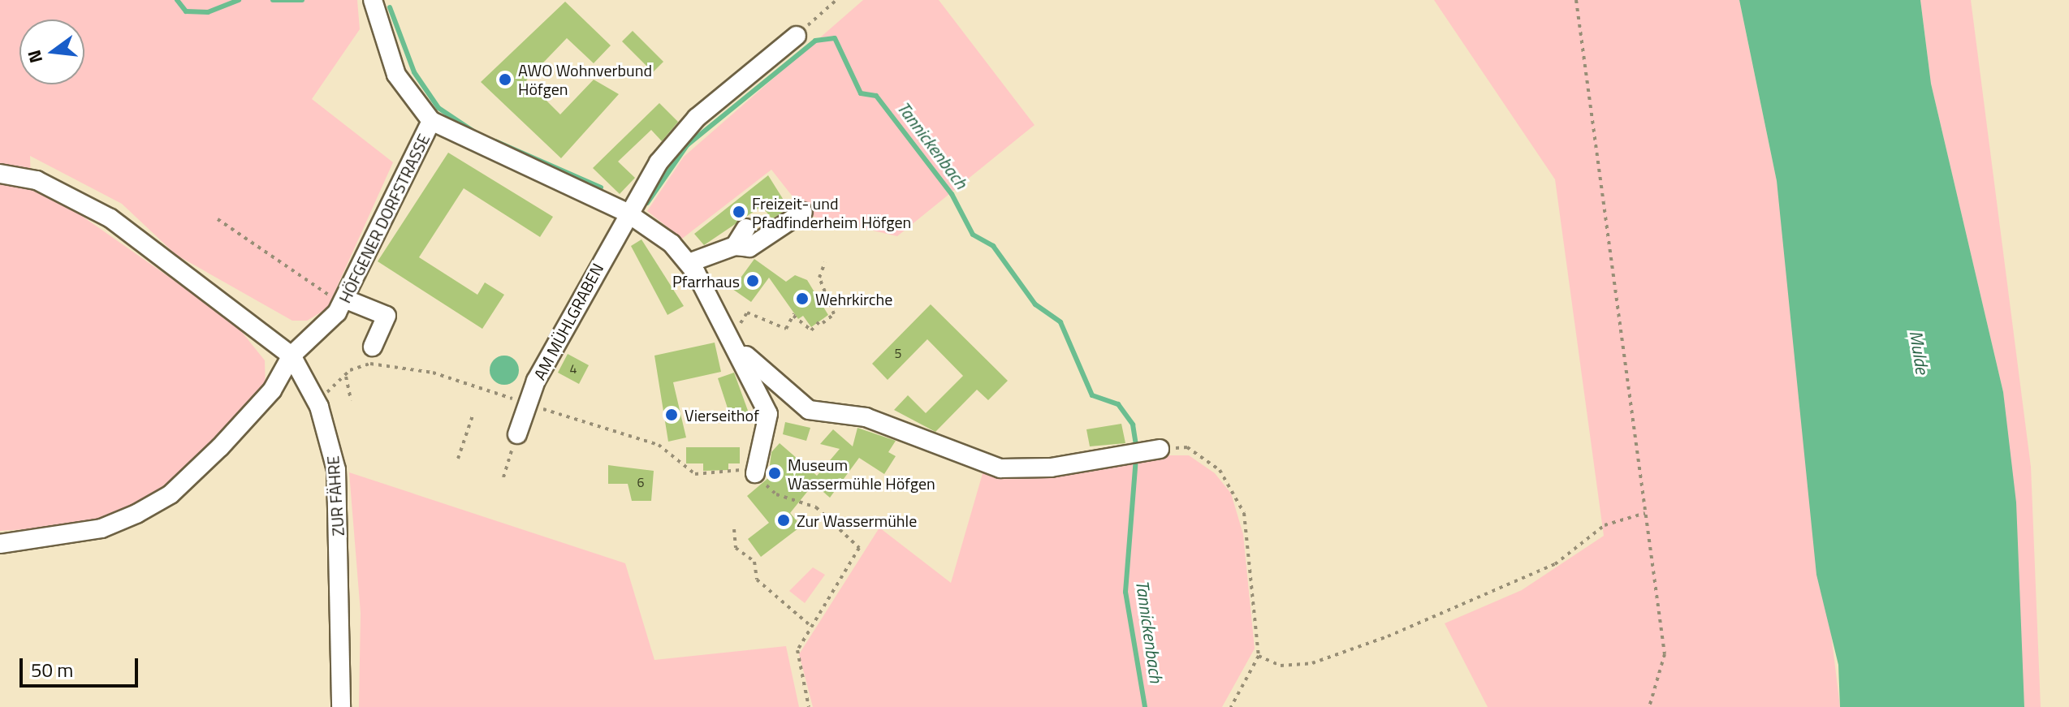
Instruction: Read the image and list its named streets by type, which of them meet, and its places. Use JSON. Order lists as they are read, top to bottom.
{
  "streets": {
    "street": ["HÖFGENER DORFSTRASSE", "AM MÜHLGRABEN", "ZUR FÄHRE"]
  },
  "crossings": [
    ["HÖFGENER DORFSTRASSE", "AM MÜHLGRABEN"],
    ["HÖFGENER DORFSTRASSE", "ZUR FÄHRE"]
  ],
  "water": ["Tannickenbach", "Mulde"],
  "places": [
    "AWO Wohnverbund Höfgen",
    "Freizeit- und Pfadfinderheim Höfgen",
    "Pfarrhaus",
    "Wehrkirche",
    "Vierseithof",
    "Museum Wassermühle Höfgen",
    "Zur Wassermühle"
  ],
  "house_numbers": ["5", "4", "6"],
  "scale_bar": "50 m",
  "north": "left"
}
